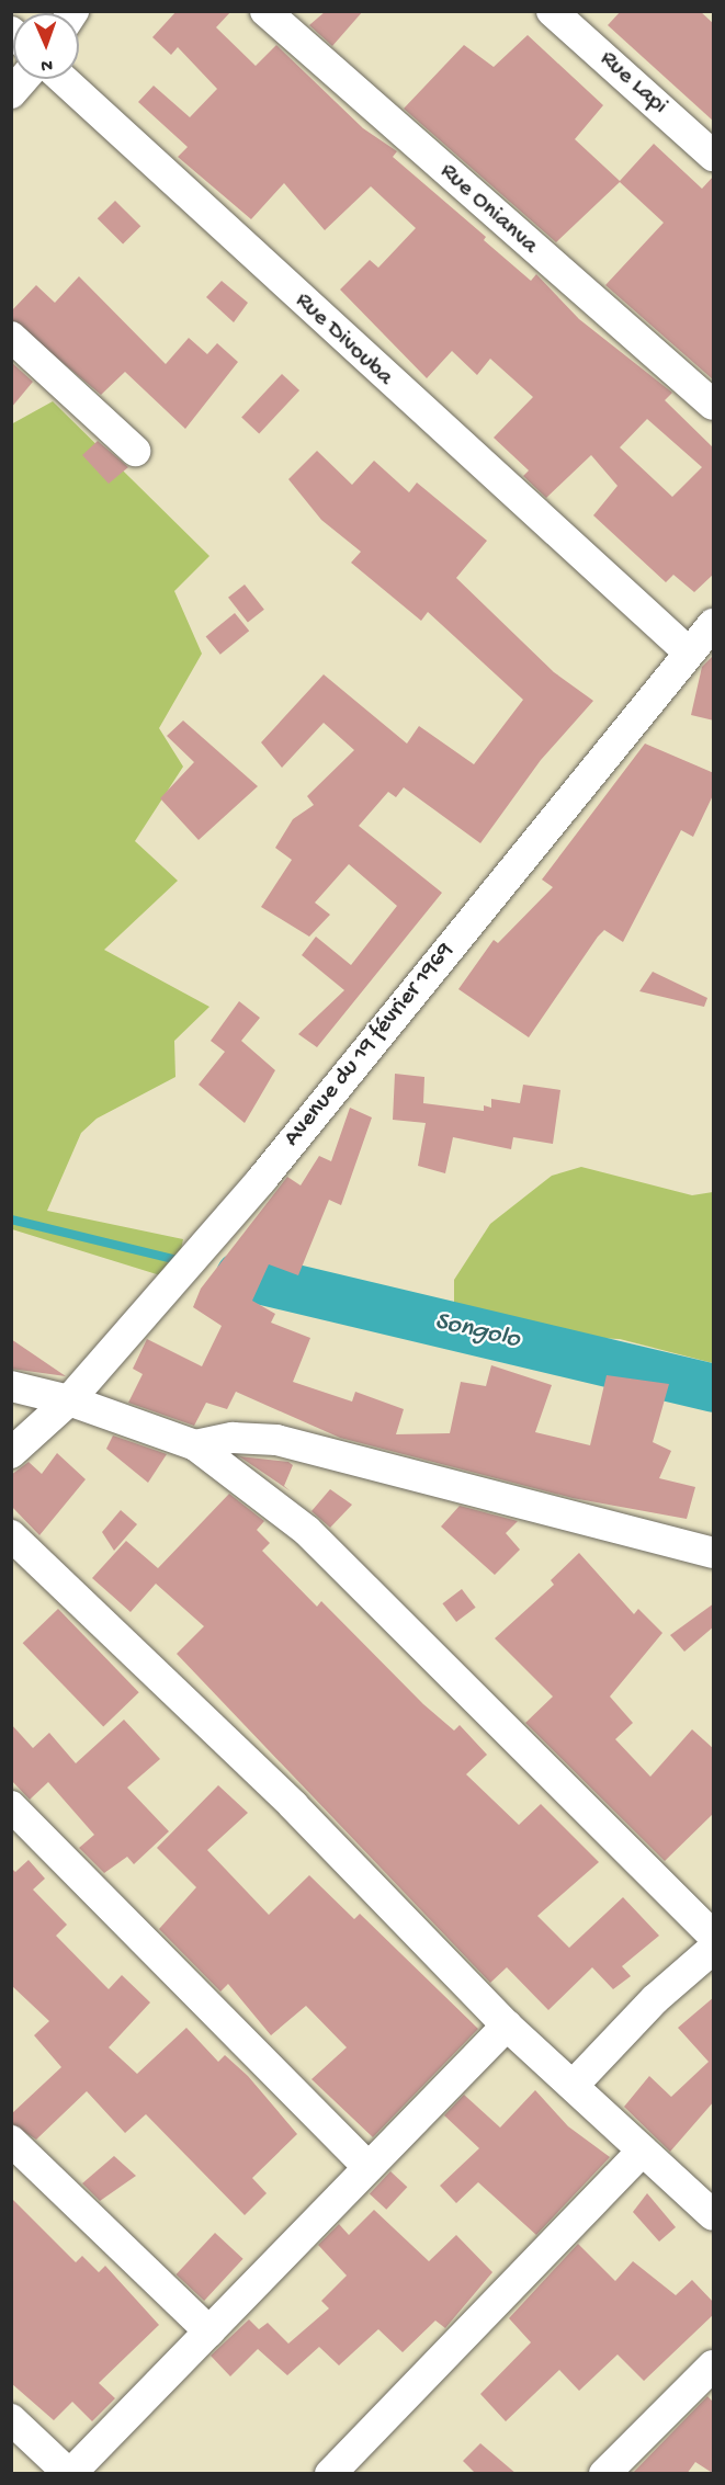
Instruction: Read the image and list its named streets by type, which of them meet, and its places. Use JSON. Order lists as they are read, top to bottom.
{
  "streets": {
    "street": [
      "Rue Lapi",
      "Rue Onianva",
      "Rue Divouba",
      "Avenue du 19 février 1969"
    ]
  },
  "crossings": [
    ["Rue Divouba", "Avenue du 19 février 1969"]
  ],
  "water": ["Songolo"],
  "north": "bottom"
}
